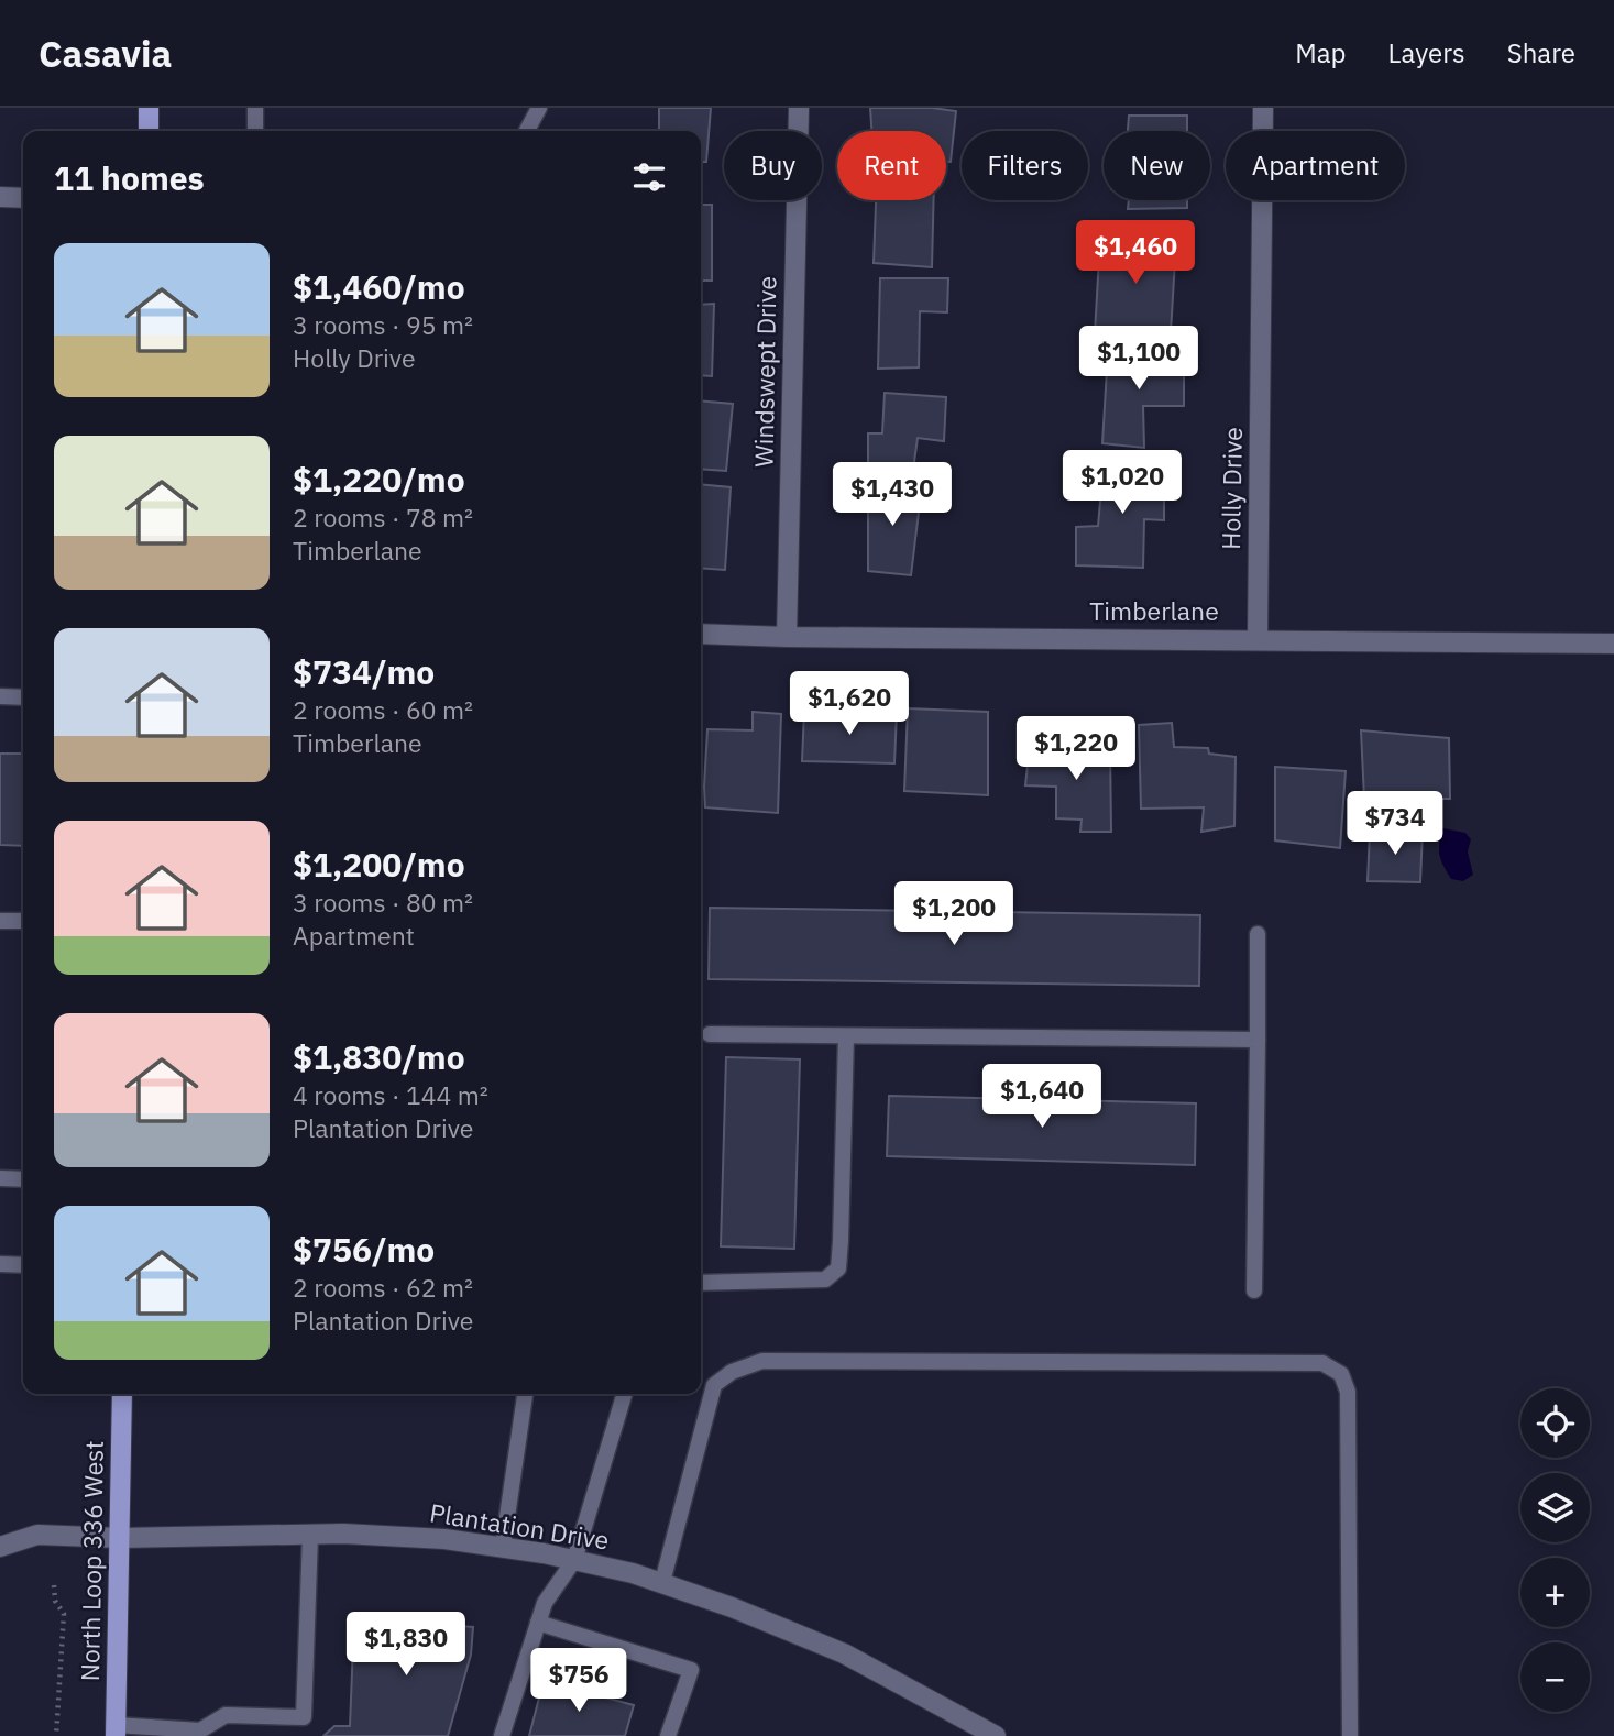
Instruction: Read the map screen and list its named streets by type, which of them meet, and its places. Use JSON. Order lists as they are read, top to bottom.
{
  "streets": {
    "main road": ["North Loop 336 West"],
    "street": [
      "Windswept Drive",
      "Holly Drive",
      "Timberlane",
      "Plantation Drive"
    ]
  },
  "crossings": [
    ["Windswept Drive", "Timberlane"],
    ["Holly Drive", "Timberlane"],
    ["Plantation Drive", "North Loop 336 West"]
  ],
  "page": {
    "header": "Casavia",
    "nav": ["Map", "Layers", "Share"],
    "chip": [
      "Buy",
      "Rent",
      "Filters",
      "New",
      "Apartment"
    ],
    "heading": "11 homes",
    "price": [
      "$1,460",
      "$1,100",
      "$1,020",
      "$1,430",
      "$1,620",
      "$1,220",
      "$734",
      "$1,200",
      "$1,640",
      "$1,830",
      "$756"
    ],
    "list": [
      {
        "name": "$1,460/mo",
        "note": "3 rooms · 95 m² · Holly Drive"
      },
      {
        "name": "$1,220/mo",
        "note": "2 rooms · 78 m² · Timberlane"
      },
      {
        "name": "$734/mo",
        "note": "2 rooms · 60 m² · Timberlane"
      },
      {
        "name": "$1,200/mo",
        "note": "3 rooms · 80 m² · Apartment"
      },
      {
        "name": "$1,830/mo",
        "note": "4 rooms · 144 m² · Plantation Drive"
      },
      {
        "name": "$756/mo",
        "note": "2 rooms · 62 m² · Plantation Drive"
      }
    ],
    "map_buttons": ["+", "−"]
  }
}
